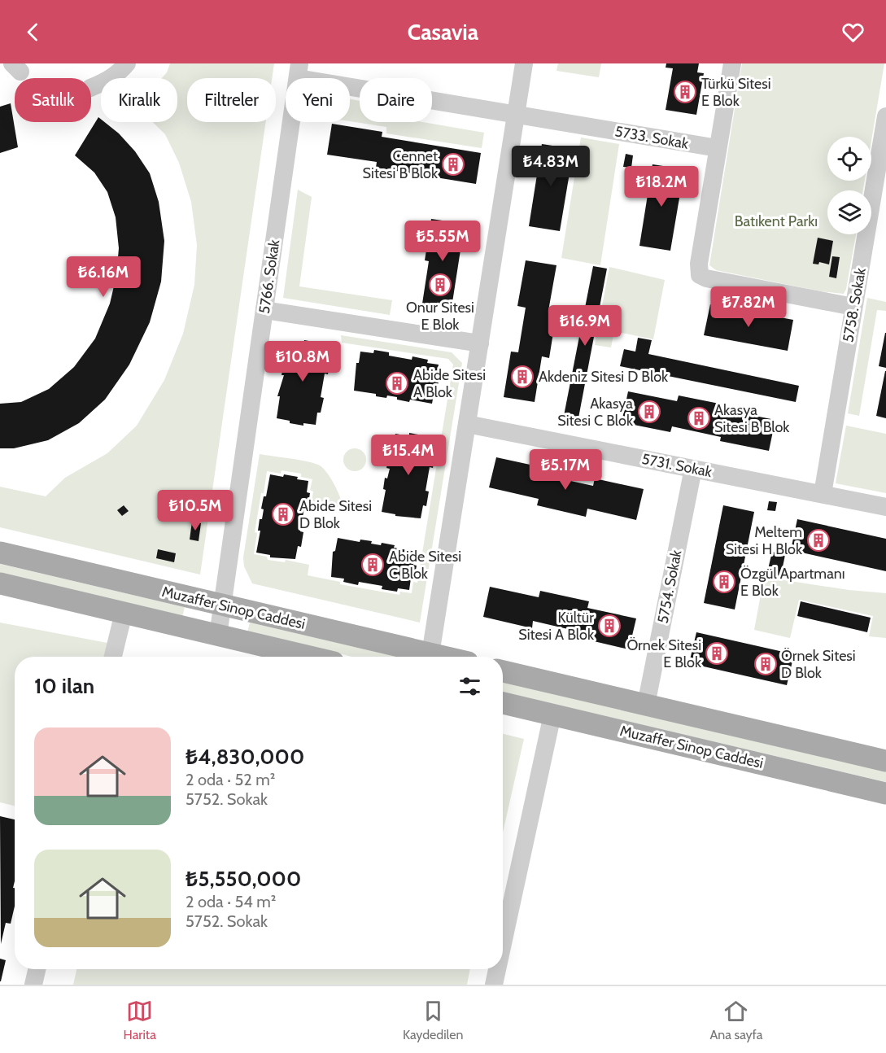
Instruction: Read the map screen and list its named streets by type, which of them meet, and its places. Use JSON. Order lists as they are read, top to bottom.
{
  "streets": {
    "main road": ["Muzaffer Sinop Caddesi"],
    "street": [
      "5733. Sokak",
      "5766. Sokak",
      "5758. Sokak",
      "5731. Sokak",
      "5754. Sokak"
    ]
  },
  "crossings": [
    ["5733. Sokak", "5766. Sokak"],
    ["5766. Sokak", "Muzaffer Sinop Caddesi"],
    ["5758. Sokak", "5731. Sokak"],
    ["5731. Sokak", "5754. Sokak"]
  ],
  "parks": ["Batıkent Parkı"],
  "places": {
    "building": [
      "Türkü Sitesi E Blok",
      "Cennet Sitesi B Blok",
      "Onur Sitesi E Blok",
      "Akdeniz Sitesi D Blok",
      "Abide Sitesi A Blok",
      "Akasya Sitesi C Blok",
      "Akasya Sitesi B Blok",
      "Abide Sitesi D Blok",
      "Meltem Sitesi H Blok",
      "Abide Sitesi C Blok",
      "Özgül Apartmanı E Blok",
      "Kültür Sitesi A Blok",
      "Örnek Sitesi E Blok",
      "Örnek Sitesi D Blok"
    ]
  },
  "page": {
    "header": "Casavia",
    "chip": [
      "Satılık",
      "Kiralık",
      "Filtreler",
      "Yeni",
      "Daire"
    ],
    "price": [
      "₺4.83M",
      "₺18.2M",
      "₺5.55M",
      "₺6.16M",
      "₺7.82M",
      "₺16.9M",
      "₺10.8M",
      "₺15.4M",
      "₺5.17M",
      "₺10.5M"
    ],
    "heading": "10 ilan",
    "list": [
      {
        "name": "₺4,830,000",
        "note": "2 oda · 52 m² · 5752. Sokak"
      },
      {
        "name": "₺5,550,000",
        "note": "2 oda · 54 m² · 5752. Sokak"
      }
    ],
    "tabs": ["Harita", "Kaydedilen", "Ana sayfa"]
  }
}
